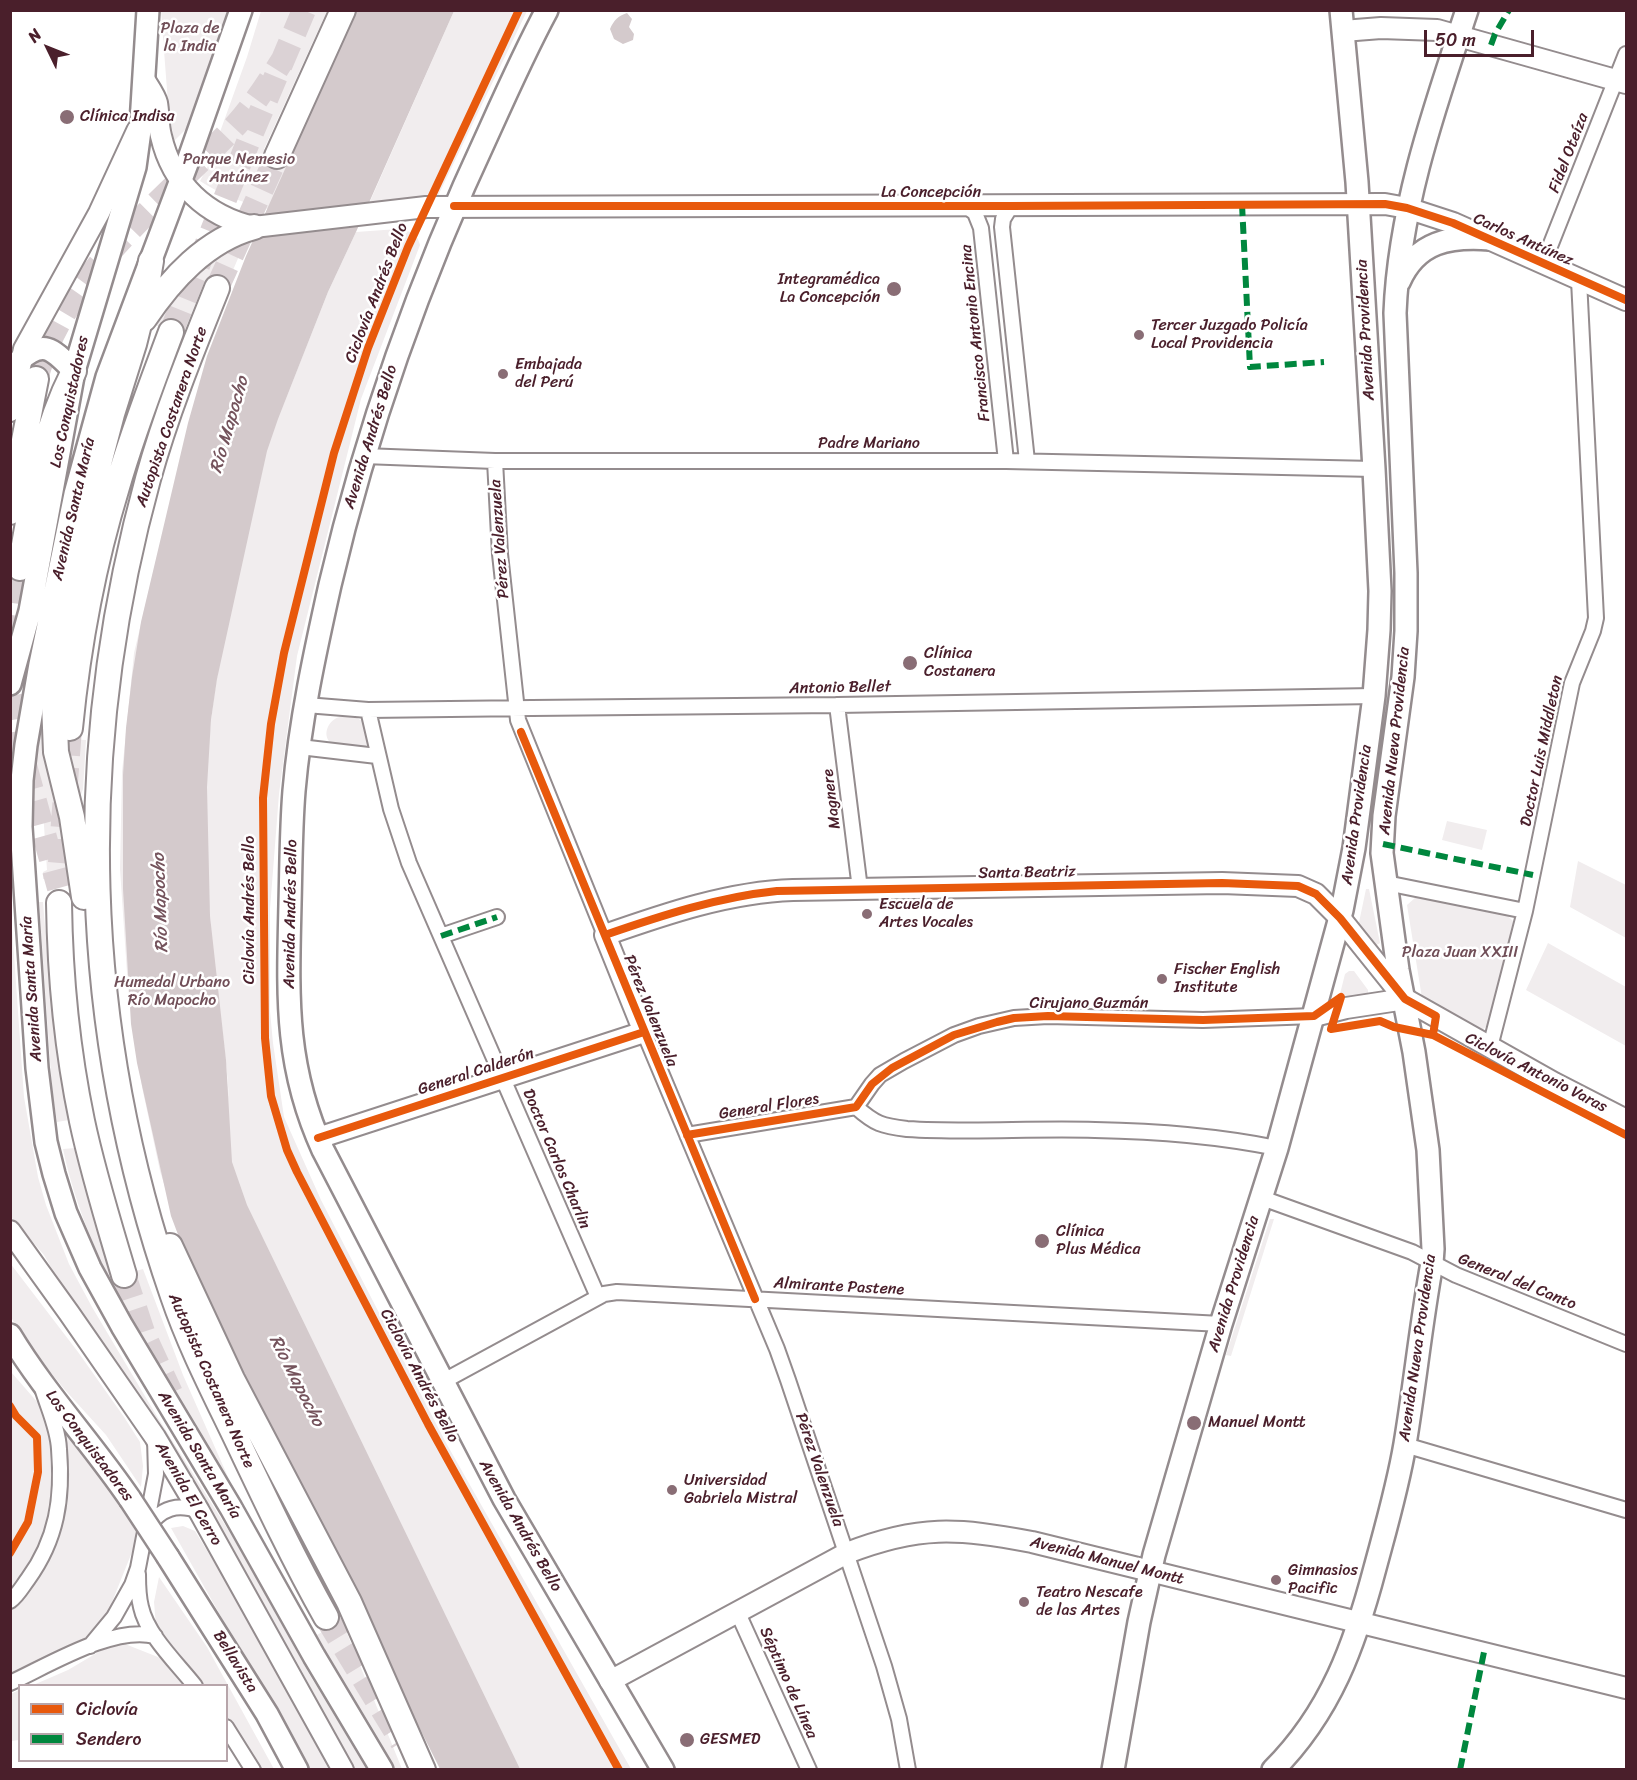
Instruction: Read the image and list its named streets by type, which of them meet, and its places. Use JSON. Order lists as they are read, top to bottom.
{
  "streets": {
    "highway": ["Autopista Costanera Norte"],
    "main road": [
      "Avenida Providencia",
      "Los Conquistadores",
      "Avenida Andrés Bello",
      "Avenida Santa María",
      "Avenida Nueva Providencia",
      "Bellavista"
    ],
    "street": [
      "Fidel Oteíza",
      "La Concepción",
      "Carlos Antúnez",
      "Francisco Antonio Encina",
      "Padre Mariano",
      "Pérez Valenzuela",
      "Antonio Bellet",
      "Doctor Luis Middleton",
      "Magnere",
      "Santa Beatriz",
      "Cirujano Guzmán",
      "General Calderón",
      "General Flores",
      "Doctor Carlos Charlin",
      "General del Canto",
      "Almirante Pastene",
      "Avenida El Cerro",
      "Avenida Manuel Montt",
      "Séptimo de Línea"
    ],
    "cycle path": ["Ciclovía Andrés Bello", "Ciclovía Antonio Varas"]
  },
  "crossings": [
    ["Fidel Oteíza", "Carlos Antúnez"],
    ["La Concepción", "Carlos Antúnez"],
    ["La Concepción", "Avenida Providencia"],
    ["La Concepción", "Francisco Antonio Encina"],
    ["La Concepción", "Avenida Andrés Bello"],
    ["La Concepción", "Avenida Nueva Providencia"],
    ["Carlos Antúnez", "Avenida Nueva Providencia"],
    ["Carlos Antúnez", "Doctor Luis Middleton"],
    ["Avenida Providencia", "Padre Mariano"],
    ["Avenida Providencia", "Antonio Bellet"],
    ["Avenida Providencia", "Santa Beatriz"],
    ["Avenida Providencia", "Cirujano Guzmán"],
    ["Avenida Providencia", "General del Canto"],
    ["Avenida Providencia", "Almirante Pastene"],
    ["Avenida Providencia", "Avenida Manuel Montt"],
    ["Francisco Antonio Encina", "Padre Mariano"],
    ["Los Conquistadores", "Bellavista"],
    ["Avenida Andrés Bello", "Padre Mariano"],
    ["Avenida Andrés Bello", "Antonio Bellet"],
    ["Avenida Andrés Bello", "General Calderón"],
    ["Avenida Andrés Bello", "Almirante Pastene"],
    ["Avenida Andrés Bello", "Avenida Manuel Montt"],
    ["Padre Mariano", "Pérez Valenzuela"],
    ["Pérez Valenzuela", "Antonio Bellet"],
    ["Pérez Valenzuela", "Santa Beatriz"],
    ["Pérez Valenzuela", "General Calderón"],
    ["Pérez Valenzuela", "General Flores"],
    ["Pérez Valenzuela", "Almirante Pastene"],
    ["Pérez Valenzuela", "Avenida Manuel Montt"],
    ["Antonio Bellet", "Magnere"],
    ["Antonio Bellet", "Doctor Carlos Charlin"],
    ["Avenida Nueva Providencia", "Santa Beatriz"],
    ["Avenida Nueva Providencia", "General del Canto"],
    ["Avenida Nueva Providencia", "Avenida Manuel Montt"],
    ["Magnere", "Santa Beatriz"],
    ["Cirujano Guzmán", "General Flores"],
    ["General Calderón", "Doctor Carlos Charlin"],
    ["Doctor Carlos Charlin", "Almirante Pastene"],
    ["Avenida Manuel Montt", "Séptimo de Línea"]
  ],
  "water": ["Río Mapocho"],
  "parks": [
    "Plaza de la India",
    "Parque Nemesio Antúnez",
    "Plaza Juan XXIII",
    "Humedal Urbano Río Mapocho"
  ],
  "places": [
    "Clínica Indisa",
    "Integramédica La Concepción",
    "Tercer Juzgado Policía Local Providencia",
    "Embajada del Perú",
    "Clínica Costanera",
    "Escuela de Artes Vocales",
    "Fischer English Institute",
    "Clínica Plus Médica",
    "Manuel Montt",
    "Universidad Gabriela Mistral",
    "Gimnasios Pacific",
    "Teatro Nescafe de las Artes",
    "GESMED"
  ],
  "legend": ["Ciclovía", "Sendero"],
  "scale_bar": "50 m",
  "north": "top left"
}
